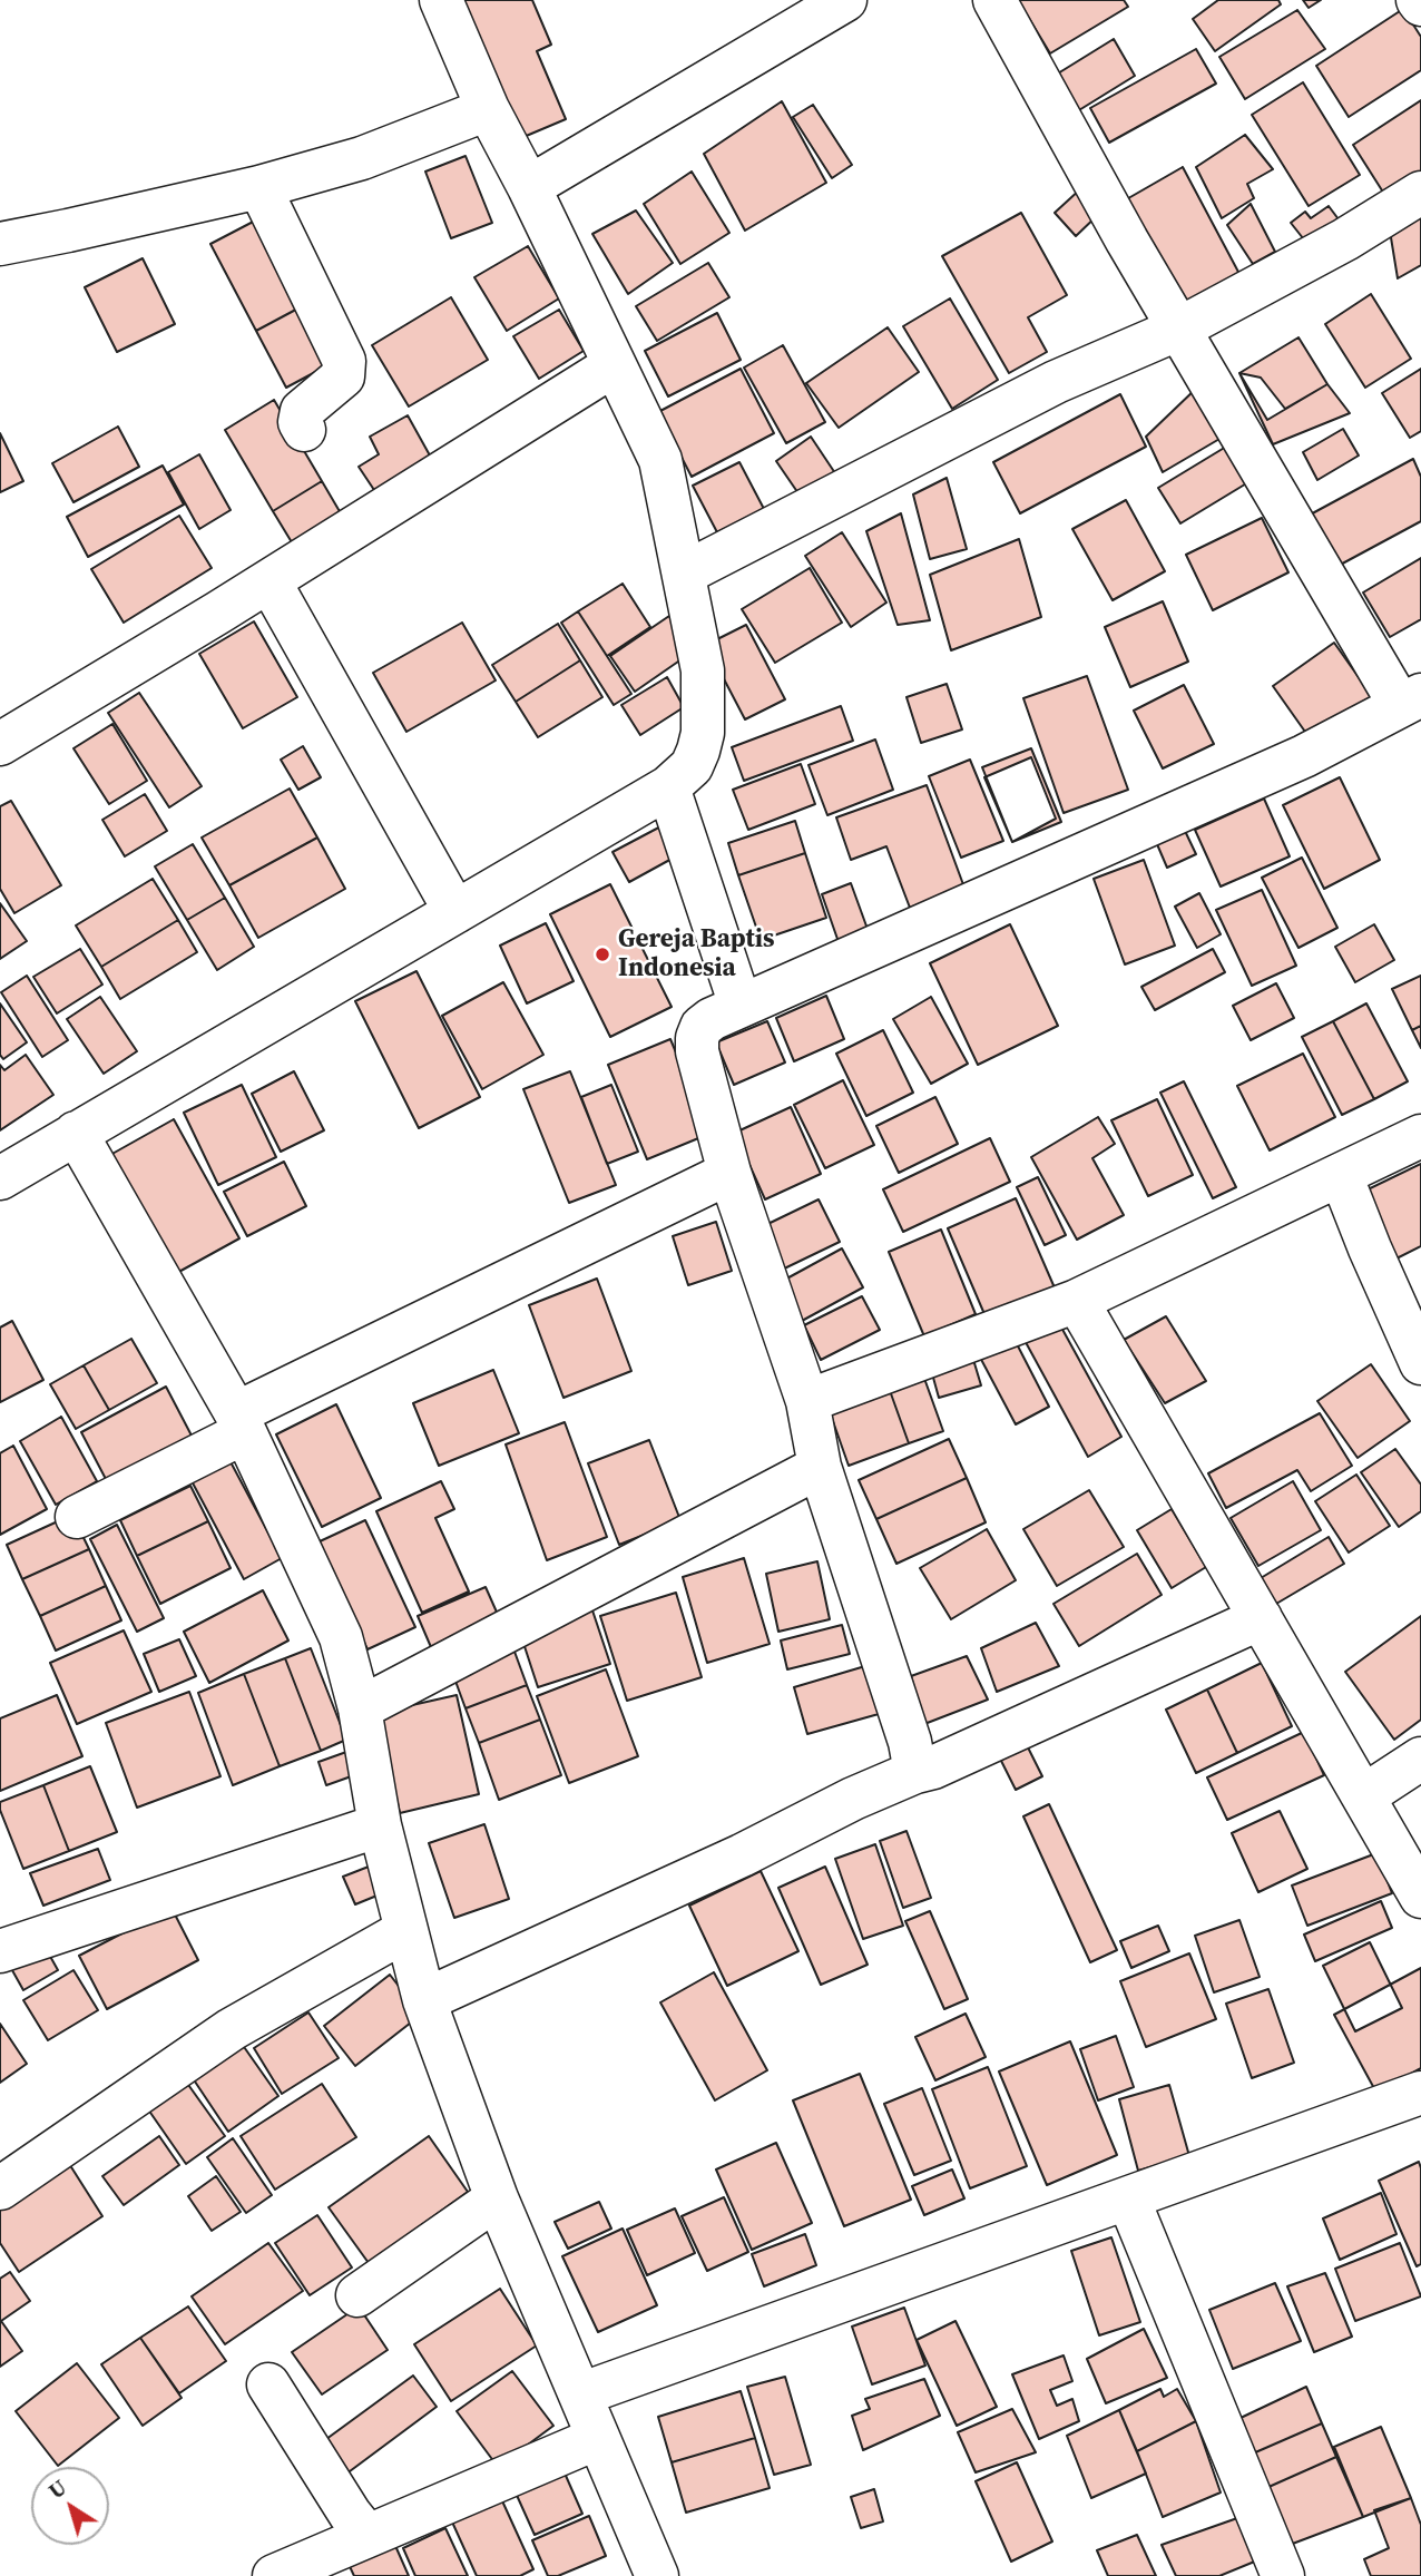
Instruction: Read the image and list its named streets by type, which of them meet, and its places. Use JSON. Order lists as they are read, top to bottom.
{
  "places": ["Gereja Baptis Indonesia"],
  "north": "top left"
}
